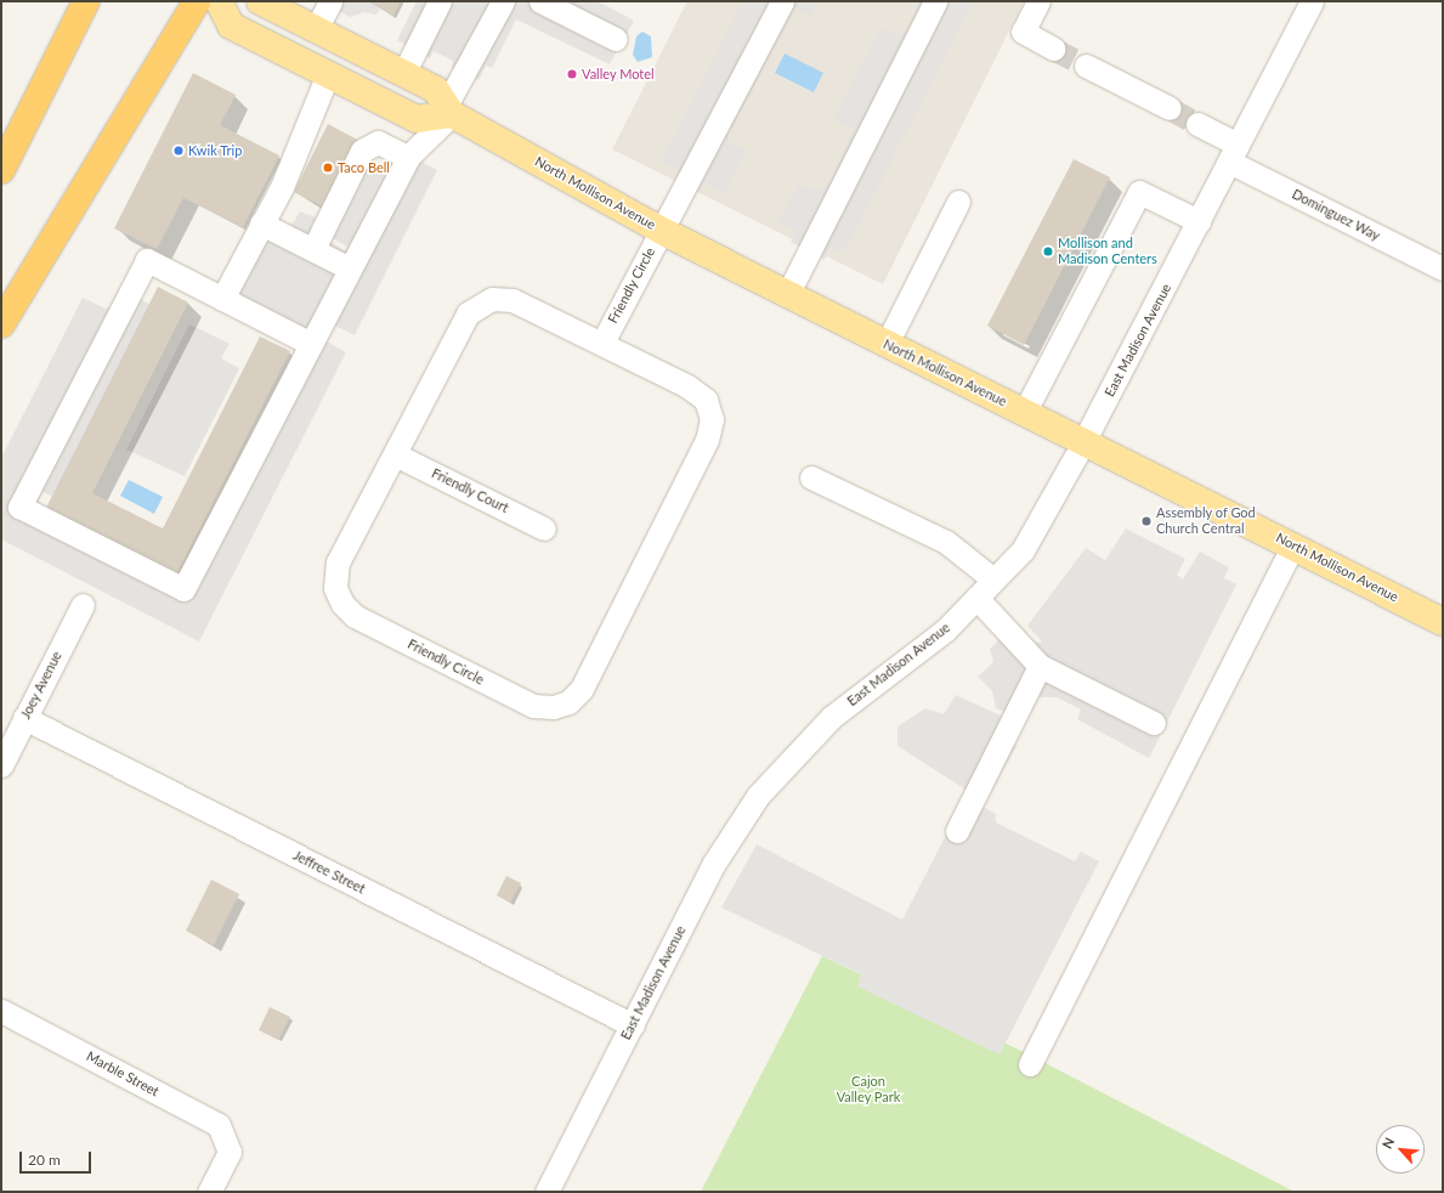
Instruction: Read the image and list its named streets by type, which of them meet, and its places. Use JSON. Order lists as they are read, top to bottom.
{
  "streets": {
    "main road": ["North Mollison Avenue"],
    "street": [
      "Dominguez Way",
      "Friendly Circle",
      "East Madison Avenue",
      "Friendly Court",
      "Joey Avenue",
      "Jeffree Street",
      "Marble Street"
    ]
  },
  "crossings": [
    ["North Mollison Avenue", "Friendly Circle"],
    ["North Mollison Avenue", "East Madison Avenue"],
    ["Dominguez Way", "East Madison Avenue"],
    ["Friendly Circle", "Friendly Court"],
    ["East Madison Avenue", "Jeffree Street"],
    ["Joey Avenue", "Jeffree Street"]
  ],
  "parks": ["Cajon Valley Park"],
  "places": [
    "Valley Motel",
    "Kwik Trip",
    "Taco Bell",
    "Mollison and Madison Centers",
    "Assembly of God Church Central"
  ],
  "scale_bar": "20 m",
  "north": "top left"
}
